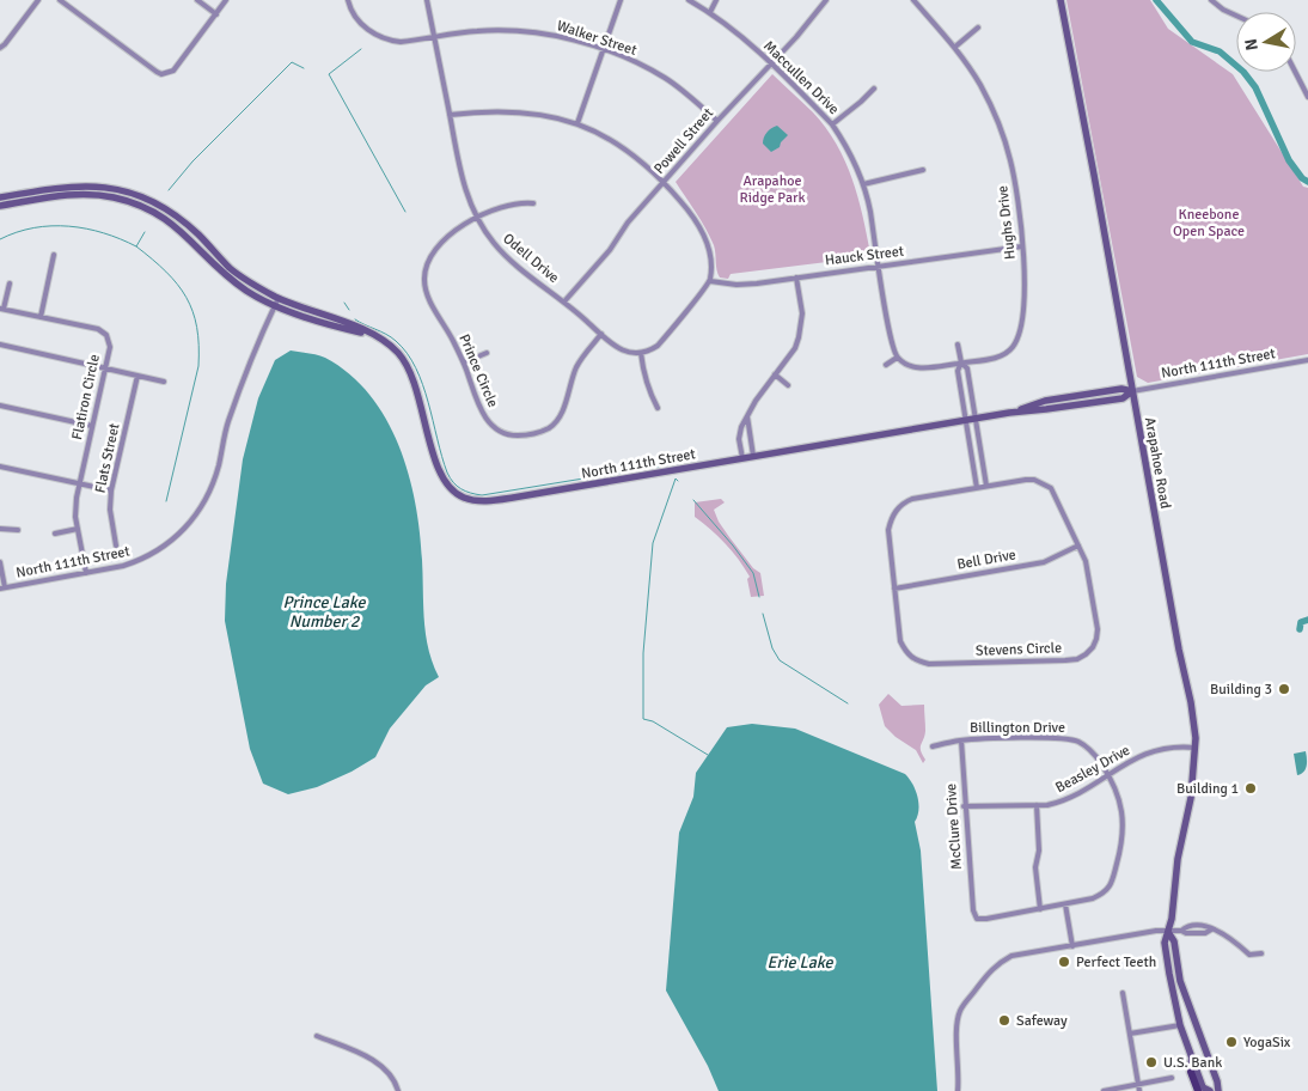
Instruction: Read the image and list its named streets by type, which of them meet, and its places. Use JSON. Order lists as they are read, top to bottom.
{
  "streets": {
    "street": [
      "Walker Street",
      "Maccullen Drive",
      "Powell Street",
      "Hughs Drive",
      "Hauck Street",
      "Odell Drive",
      "North 111th Street",
      "Prince Circle",
      "Flatiron Circle",
      "Flats Street",
      "Arapahoe Road",
      "Bell Drive",
      "Stevens Circle",
      "Billington Drive",
      "Beasley Drive",
      "McClure Drive"
    ]
  },
  "crossings": [
    ["Walker Street", "Powell Street"],
    ["Walker Street", "Odell Drive"],
    ["Maccullen Drive", "Powell Street"],
    ["Maccullen Drive", "Hughs Drive"],
    ["Maccullen Drive", "Hauck Street"],
    ["Powell Street", "Odell Drive"],
    ["Hughs Drive", "Hauck Street"],
    ["Odell Drive", "Prince Circle"],
    ["North 111th Street", "Flatiron Circle"],
    ["North 111th Street", "Arapahoe Road"],
    ["Arapahoe Road", "Beasley Drive"],
    ["Bell Drive", "Stevens Circle"],
    ["Billington Drive", "Beasley Drive"],
    ["Billington Drive", "McClure Drive"],
    ["Beasley Drive", "McClure Drive"]
  ],
  "water": ["Prince Lake Number 2", "Erie Lake"],
  "parks": ["Arapahoe Ridge Park", "Kneebone Open Space"],
  "places": [
    "Building 3",
    "Building 1",
    "Perfect Teeth",
    "Safeway",
    "YogaSix",
    "U.S. Bank"
  ],
  "north": "left"
}
